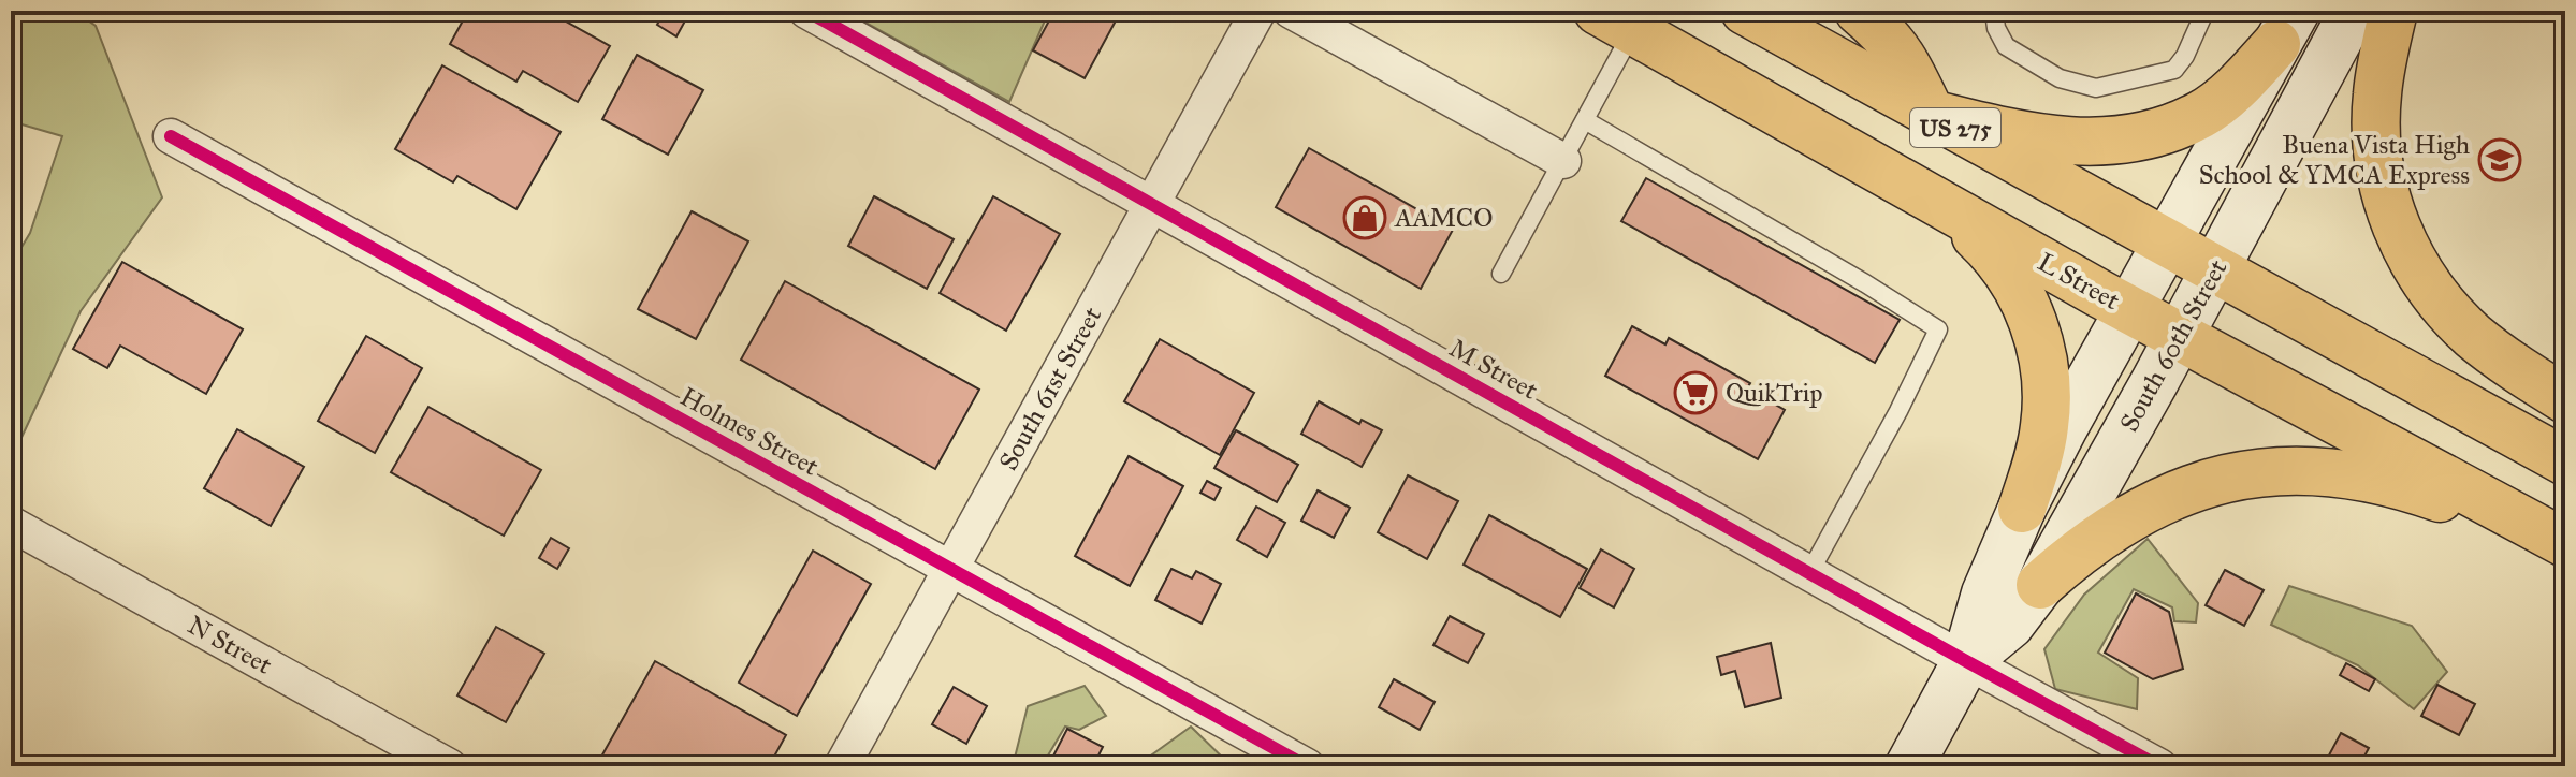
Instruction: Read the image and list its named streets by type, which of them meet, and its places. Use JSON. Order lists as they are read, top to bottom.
{
  "streets": {
    "main road": ["US 275", "L Street", "South 60th Street"],
    "street": [
      "M Street",
      "South 61st Street",
      "Holmes Street",
      "N Street"
    ]
  },
  "crossings": [
    ["US 275", "South 60th Street"],
    ["L Street", "South 60th Street"],
    ["South 60th Street", "M Street"],
    ["M Street", "South 61st Street"],
    ["South 61st Street", "Holmes Street"]
  ],
  "places": {
    "school or university": ["Buena Vista High School & YMCA Express"],
    "shop": ["AAMCO"],
    "supermarket": ["QuikTrip"]
  }
}
